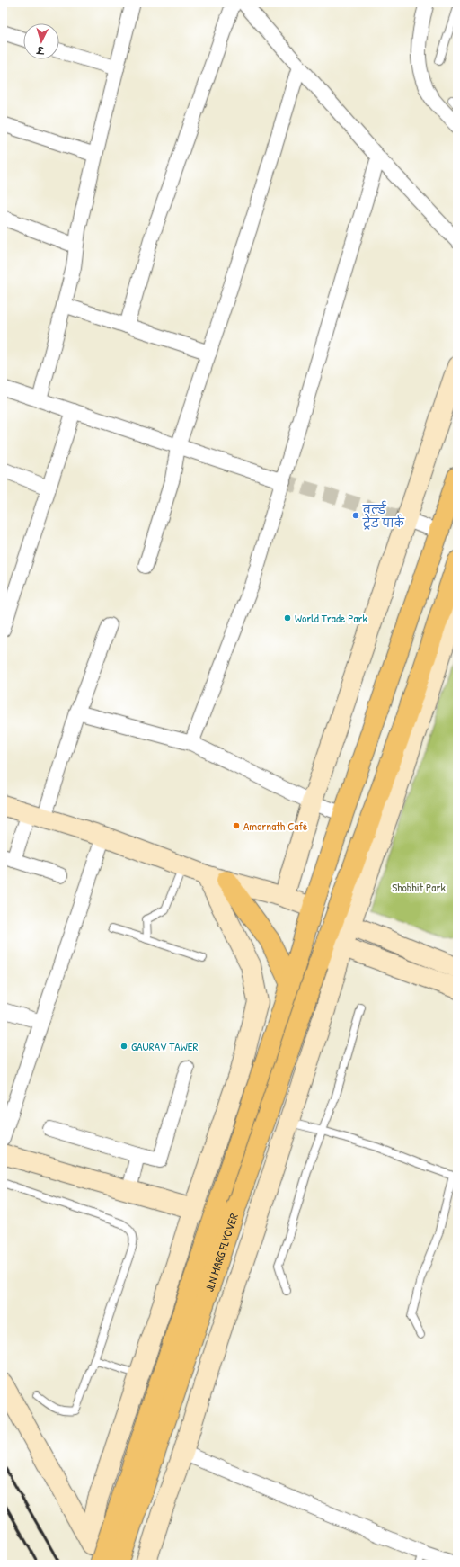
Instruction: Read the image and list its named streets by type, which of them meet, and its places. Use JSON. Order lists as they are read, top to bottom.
{
  "streets": {
    "main road": ["JLN MARG FLYOVER"]
  },
  "parks": ["Shobhit Park"],
  "places": [
    "वर्ल्ड ट्रेड पार्क",
    "World Trade Park",
    "Amarnath Café",
    "GAURAV TAWER"
  ],
  "north": "bottom"
}
